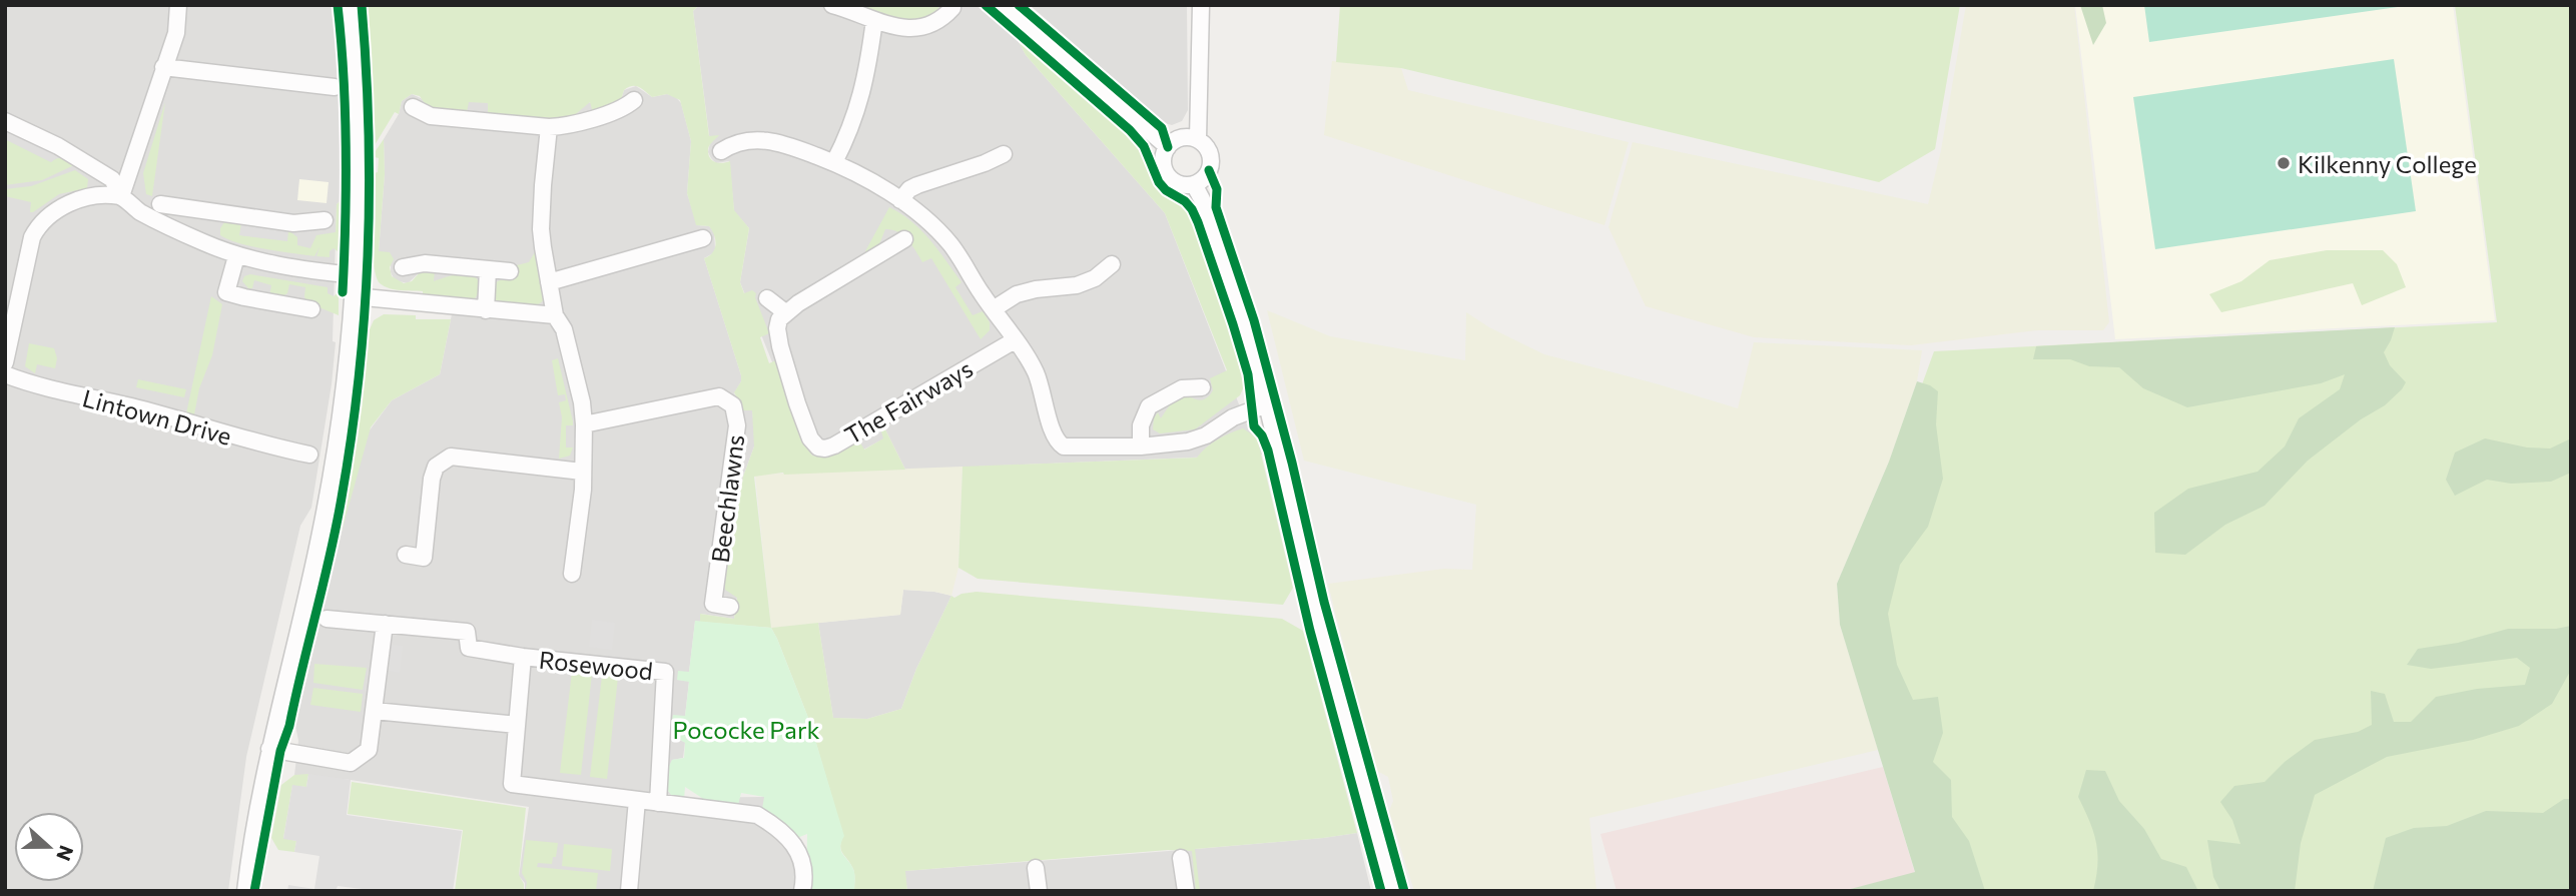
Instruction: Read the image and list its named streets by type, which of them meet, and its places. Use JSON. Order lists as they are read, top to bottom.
{
  "streets": {
    "street": [
      "The Fairways",
      "Lintown Drive",
      "Beechlawns",
      "Rosewood"
    ]
  },
  "parks": ["Pococke Park"],
  "places": ["Kilkenny College"],
  "north": "right"
}
